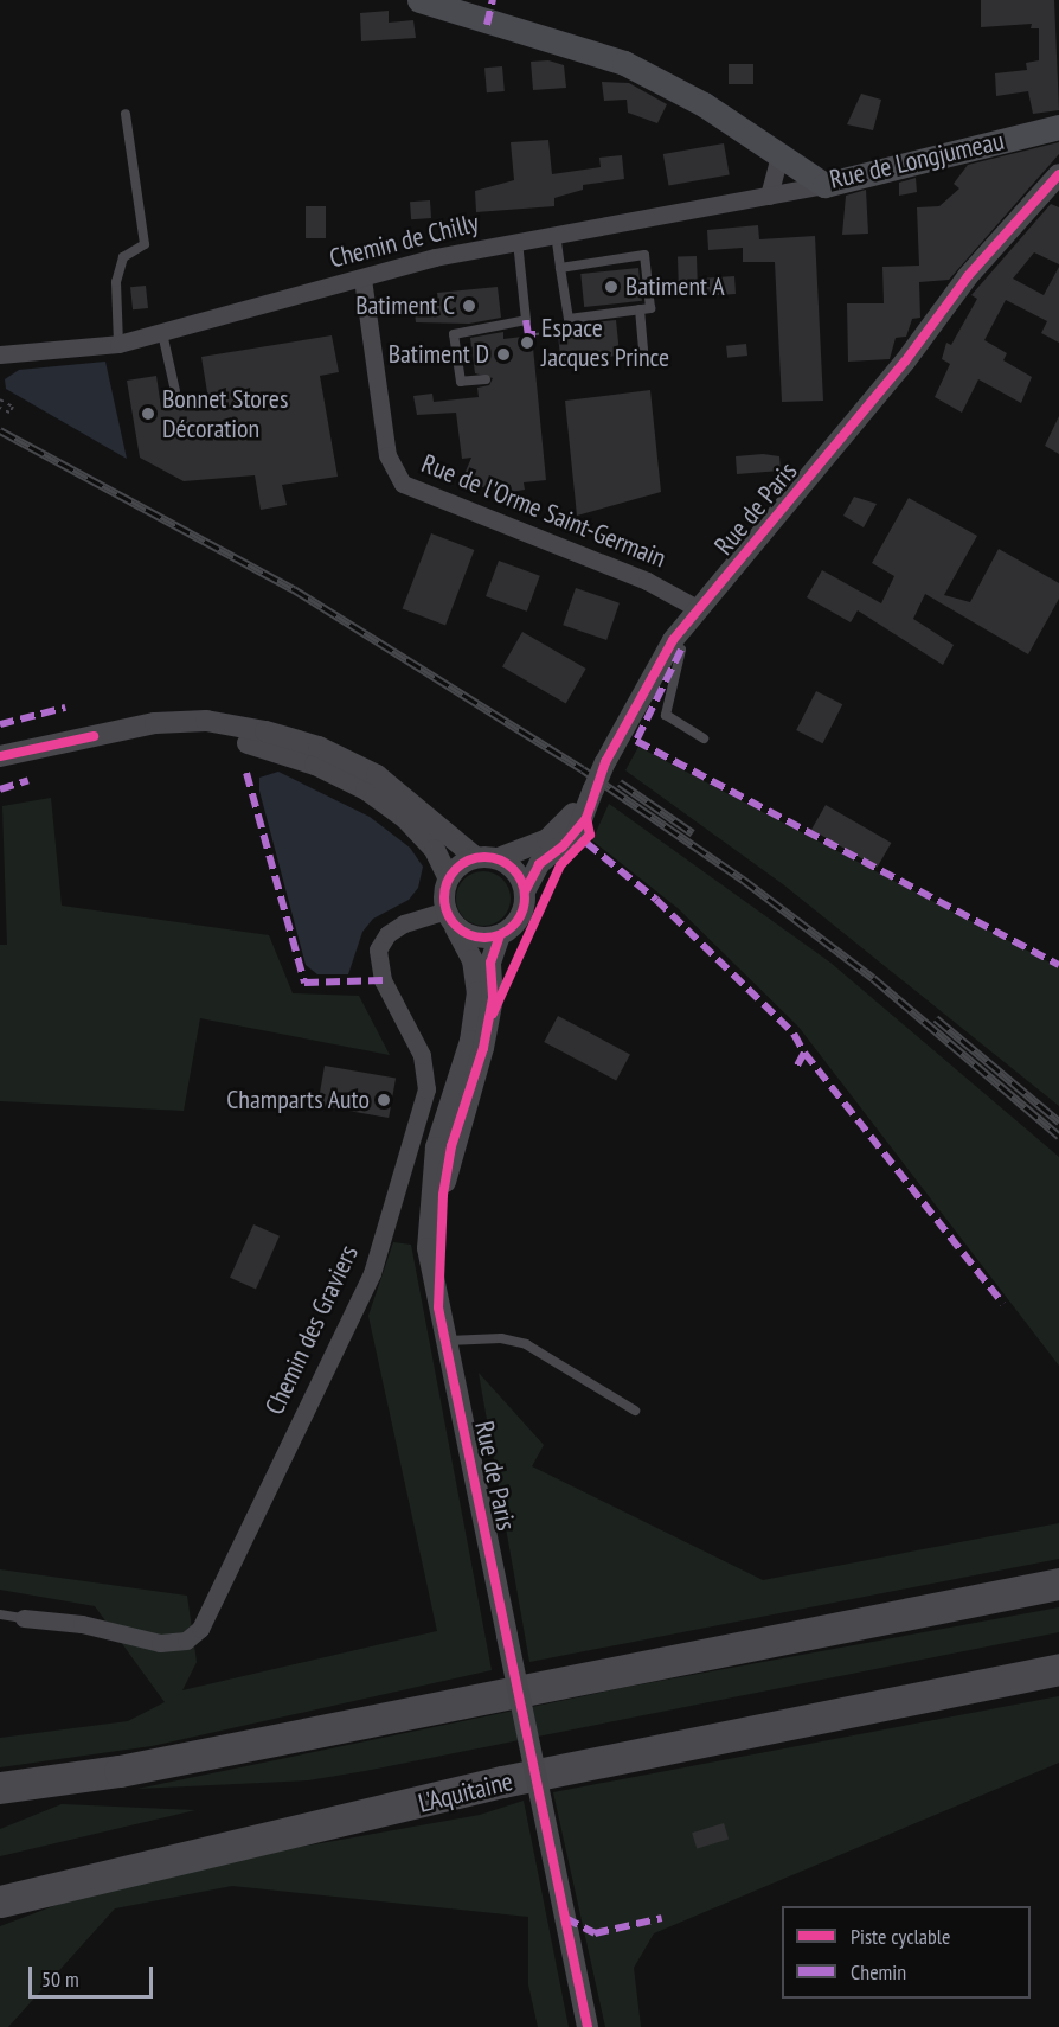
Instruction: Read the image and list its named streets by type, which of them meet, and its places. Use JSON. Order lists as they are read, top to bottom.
{
  "streets": {
    "highway": ["L'Aquitaine"],
    "main road": ["Rue de Longjumeau"],
    "street": [
      "Chemin de Chilly",
      "Rue de Paris",
      "Rue de l'Orme Saint-Germain",
      "Chemin des Graviers"
    ]
  },
  "crossings": [
    ["Rue de Longjumeau", "Chemin de Chilly"],
    ["Chemin de Chilly", "Rue de l'Orme Saint-Germain"],
    ["Rue de Paris", "Rue de l'Orme Saint-Germain"],
    ["Rue de Paris", "Chemin des Graviers"]
  ],
  "places": [
    "Batiment A",
    "Batiment C",
    "Espace Jacques Prince",
    "Batiment D",
    "Bonnet Stores Décoration",
    "Champarts Auto"
  ],
  "legend": ["Piste cyclable", "Chemin"],
  "scale_bar": "50 m"
}
